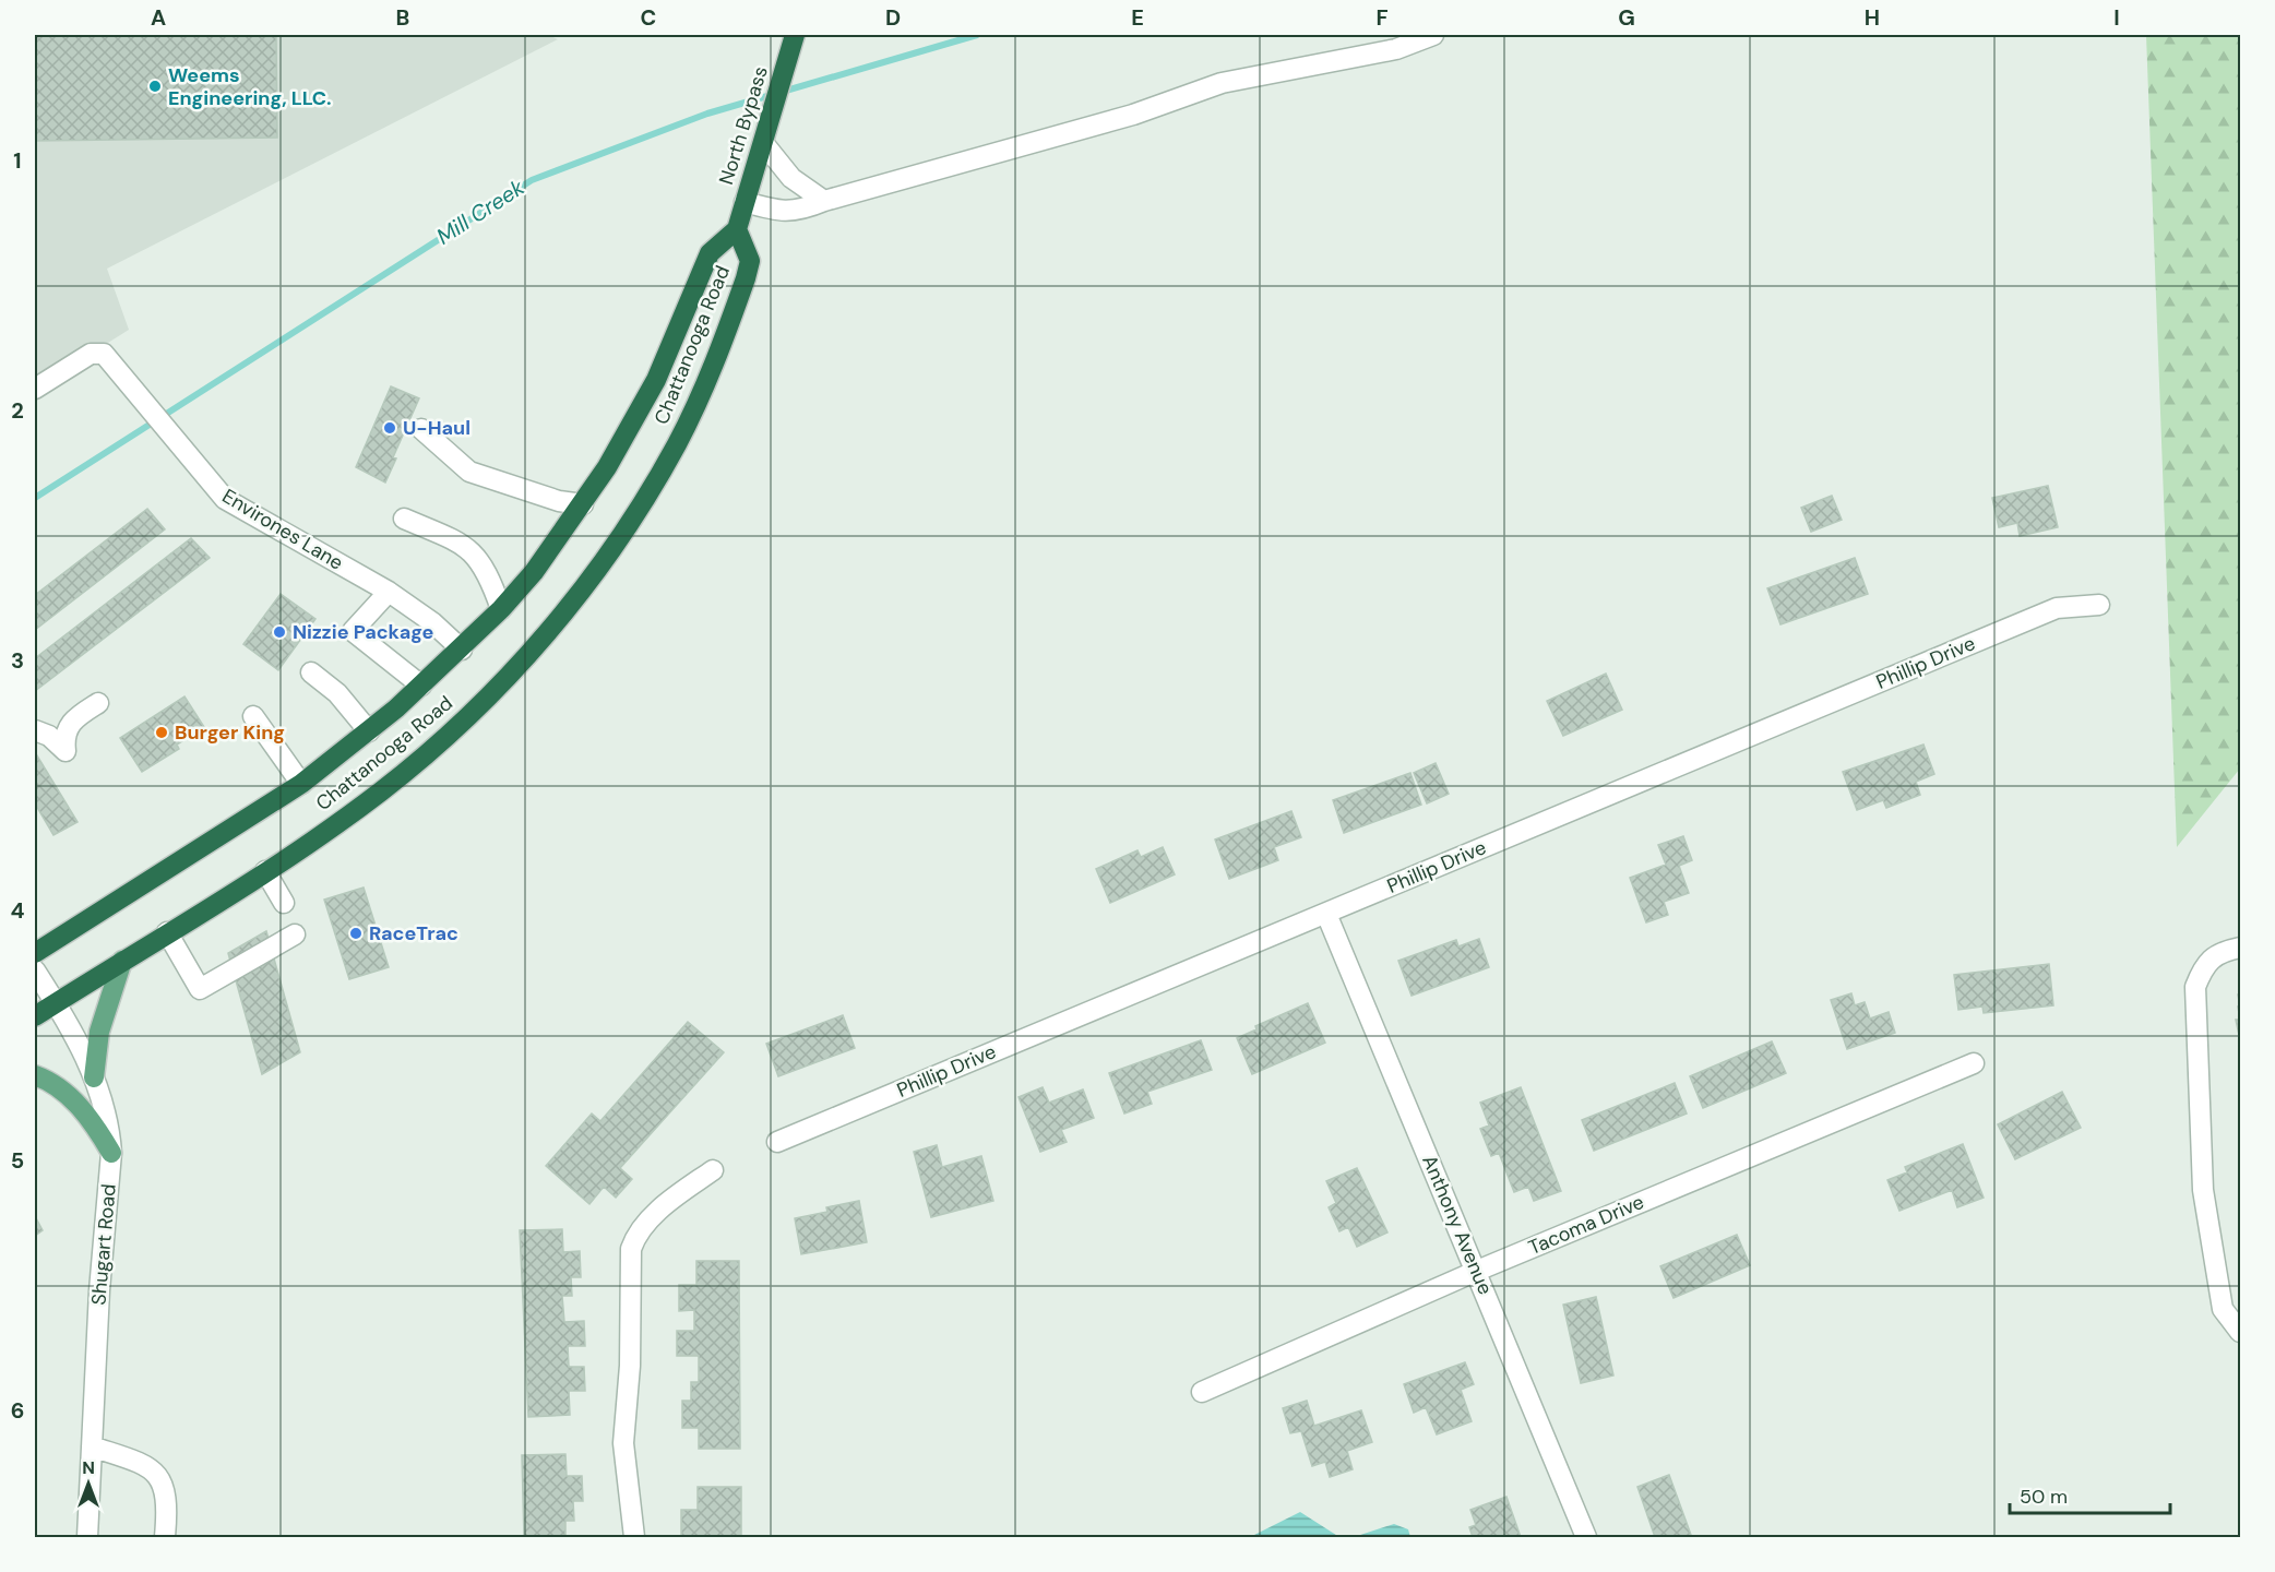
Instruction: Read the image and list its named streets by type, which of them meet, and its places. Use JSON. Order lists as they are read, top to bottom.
{
  "streets": {
    "highway": ["North Bypass", "Chattanooga Road"],
    "street": [
      "Environes Lane",
      "Phillip Drive",
      "Anthony Avenue",
      "Tacoma Drive",
      "Shugart Road"
    ]
  },
  "crossings": [
    ["North Bypass", "Chattanooga Road"],
    ["Chattanooga Road", "Environes Lane"],
    ["Chattanooga Road", "Shugart Road"],
    ["Phillip Drive", "Anthony Avenue"],
    ["Anthony Avenue", "Tacoma Drive"]
  ],
  "water": ["Mill Creek"],
  "places": [
    "Weems Engineering, LLC.",
    "U-Haul",
    "Nizzie Package",
    "Burger King",
    "RaceTrac"
  ],
  "scale_bar": "50 m",
  "north": "top",
  "grid": {
    "columns": [
      "A",
      "B",
      "C",
      "D",
      "E",
      "F",
      "G",
      "H",
      "I"
    ],
    "rows": [
      "1",
      "2",
      "3",
      "4",
      "5",
      "6"
    ]
  }
}
